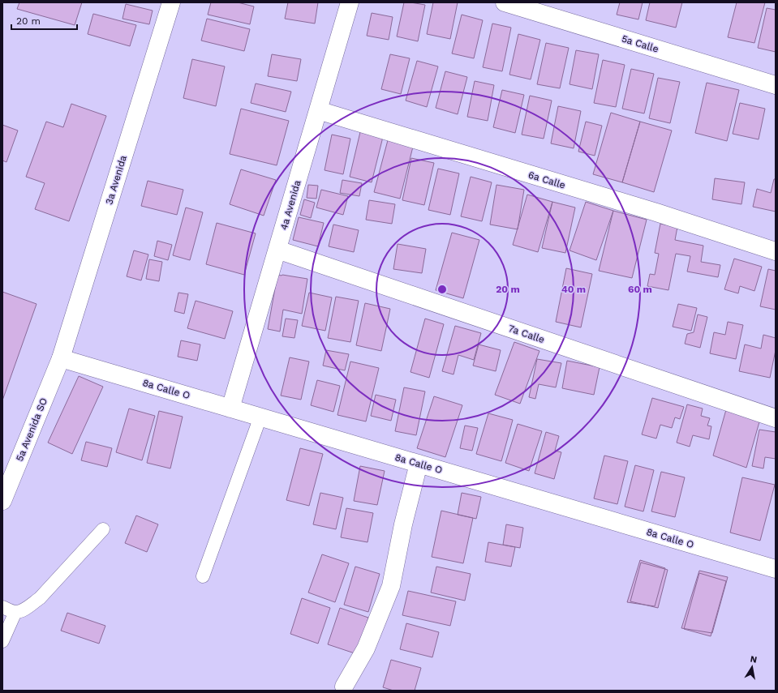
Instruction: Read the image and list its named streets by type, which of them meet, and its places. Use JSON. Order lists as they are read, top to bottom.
{
  "streets": {
    "street": [
      "5a Calle",
      "3a Avenida",
      "6a Calle",
      "4a Avenida",
      "7a Calle",
      "8a Calle O",
      "5a Avenida SO"
    ]
  },
  "crossings": [
    ["3a Avenida", "8a Calle O"],
    ["3a Avenida", "5a Avenida SO"],
    ["6a Calle", "4a Avenida"],
    ["4a Avenida", "7a Calle"],
    ["4a Avenida", "8a Calle O"],
    ["8a Calle O", "5a Avenida SO"]
  ],
  "scale_bar": "20 m",
  "north": "top",
  "rings": ["20 m", "40 m", "60 m"]
}
